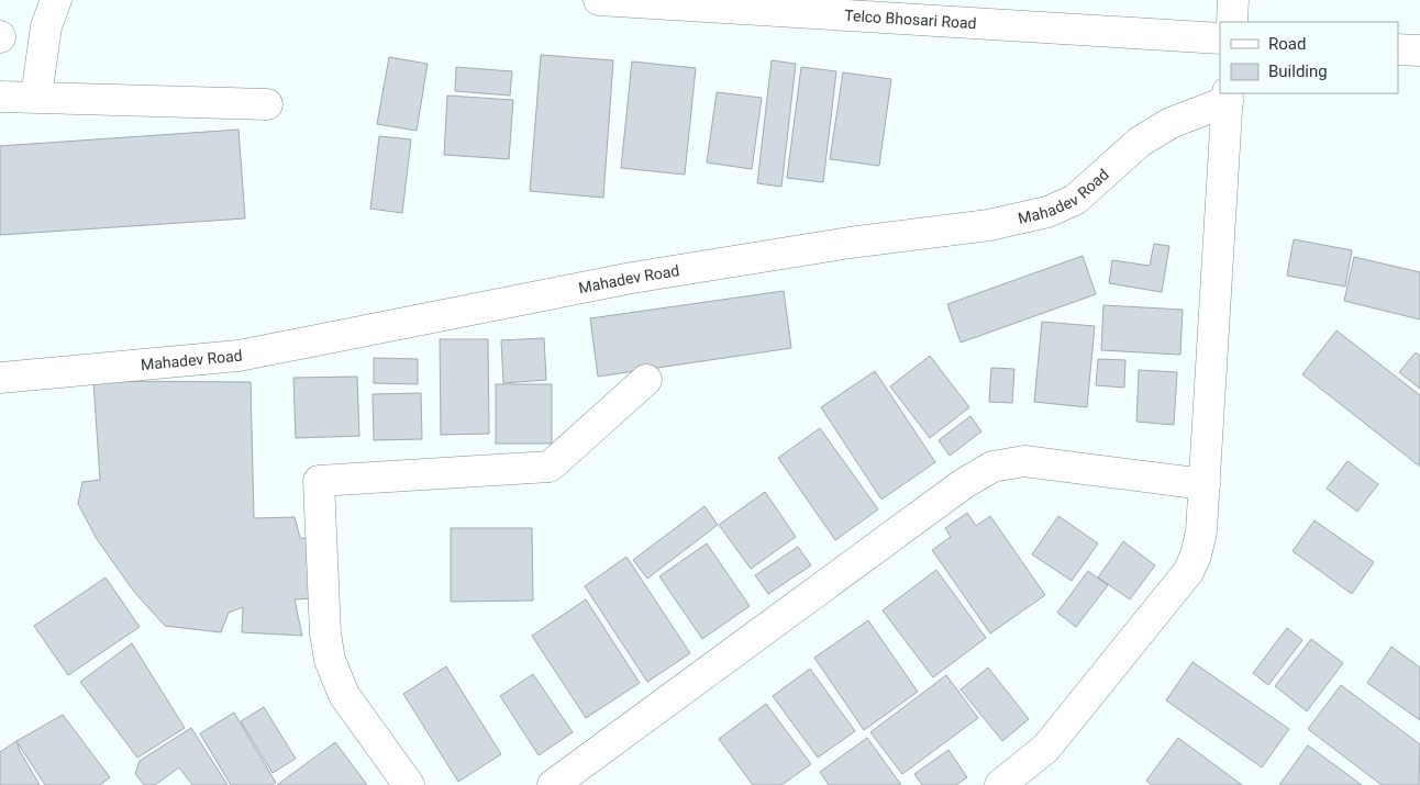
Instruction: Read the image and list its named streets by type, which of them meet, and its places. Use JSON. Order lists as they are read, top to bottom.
{
  "streets": {
    "lane": ["Telco Bhosari Road", "Mahadev Road"]
  },
  "legend": ["Road", "Building"]
}
